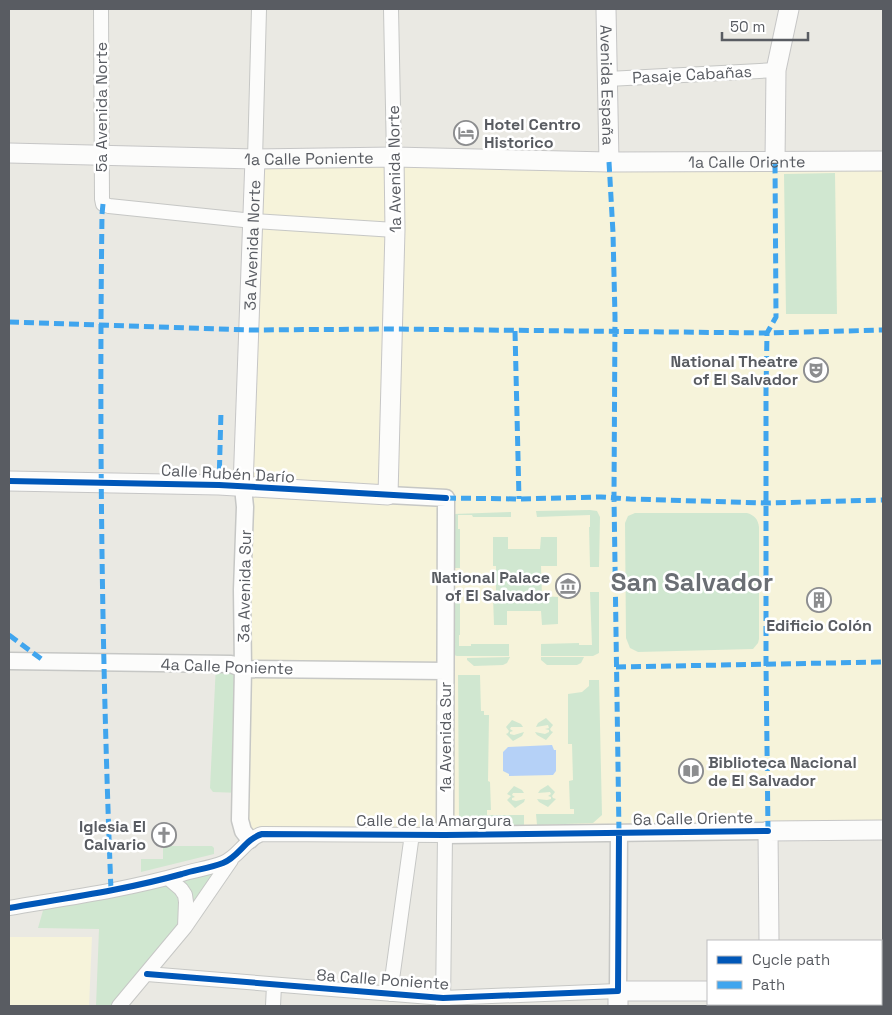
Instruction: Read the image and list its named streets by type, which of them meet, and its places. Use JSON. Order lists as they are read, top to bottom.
{
  "streets": {
    "main road": [
      "Avenida España",
      "1a Calle Poniente",
      "1a Calle Oriente",
      "1a Avenida Norte",
      "3a Avenida Norte",
      "Calle Rubén Darío",
      "3a Avenida Sur",
      "6a Calle Oriente"
    ],
    "street": [
      "Pasaje Cabañas",
      "5a Avenida Norte",
      "4a Calle Poniente",
      "1a Avenida Sur",
      "Calle de la Amargura",
      "8a Calle Poniente"
    ]
  },
  "crossings": [
    ["Pasaje Cabañas", "Avenida España"],
    ["Avenida España", "1a Calle Poniente"],
    ["Avenida España", "1a Calle Oriente"],
    ["5a Avenida Norte", "1a Calle Poniente"],
    ["5a Avenida Norte", "3a Avenida Norte"],
    ["1a Calle Poniente", "1a Calle Oriente"],
    ["1a Calle Poniente", "1a Avenida Norte"],
    ["1a Calle Poniente", "3a Avenida Norte"],
    ["1a Avenida Norte", "Calle Rubén Darío"],
    ["3a Avenida Norte", "3a Avenida Sur"],
    ["Calle Rubén Darío", "3a Avenida Sur"],
    ["Calle Rubén Darío", "1a Avenida Sur"],
    ["3a Avenida Sur", "4a Calle Poniente"],
    ["3a Avenida Sur", "Calle de la Amargura"],
    ["4a Calle Poniente", "1a Avenida Sur"],
    ["1a Avenida Sur", "Calle de la Amargura"],
    ["1a Avenida Sur", "8a Calle Poniente"],
    ["6a Calle Oriente", "Calle de la Amargura"]
  ],
  "districts": ["San Salvador"],
  "places": {
    "hotel": ["Hotel Centro Historico"],
    "theatre": ["National Theatre of El Salvador"],
    "museum": ["National Palace of El Salvador"],
    "building": ["Edificio Colón"],
    "library": ["Biblioteca Nacional de El Salvador"],
    "church": ["Iglesia El Calvario"]
  },
  "legend": ["Cycle path", "Path"],
  "scale_bar": "50 m"
}
